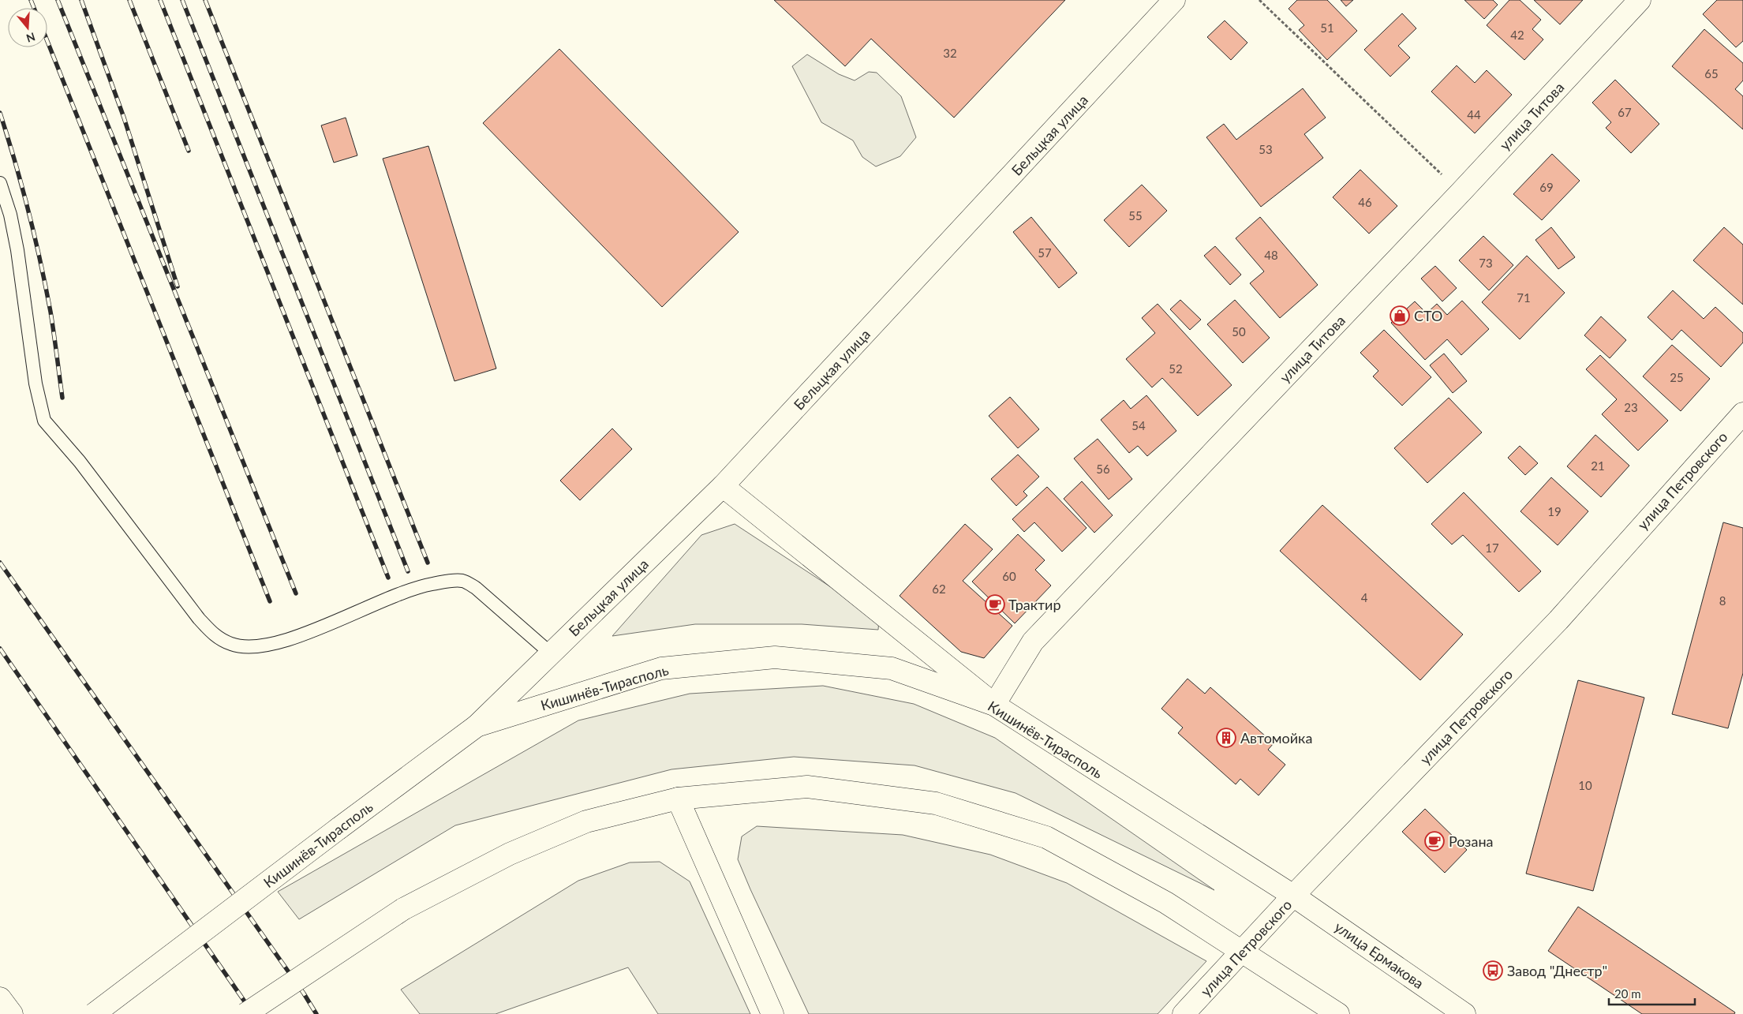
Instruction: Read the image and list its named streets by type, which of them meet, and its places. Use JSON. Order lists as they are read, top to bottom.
{
  "streets": {
    "street": [
      "улица Титова",
      "Бельцкая улица",
      "улица Петровского",
      "Кишинёв-Тирасполь",
      "улица Ермакова"
    ]
  },
  "crossings": [
    ["улица Титова", "Кишинёв-Тирасполь"],
    ["Бельцкая улица", "Кишинёв-Тирасполь"],
    ["улица Петровского", "Кишинёв-Тирасполь"],
    ["улица Петровского", "улица Ермакова"],
    ["Кишинёв-Тирасполь", "улица Ермакова"]
  ],
  "places": {
    "shop": ["СТО"],
    "cafe": ["Трактир", "Розана"],
    "building": ["Автомойка"],
    "bus stop": ["Завод \"Днестр\""]
  },
  "house_numbers": [
    "51",
    "42",
    "32",
    "65",
    "67",
    "44",
    "53",
    "69",
    "46",
    "55",
    "57",
    "48",
    "73",
    "71",
    "50",
    "52",
    "25",
    "23",
    "54",
    "21",
    "56",
    "19",
    "17",
    "60",
    "62",
    "4",
    "8",
    "10"
  ],
  "scale_bar": "20 m",
  "north": "bottom"
}
